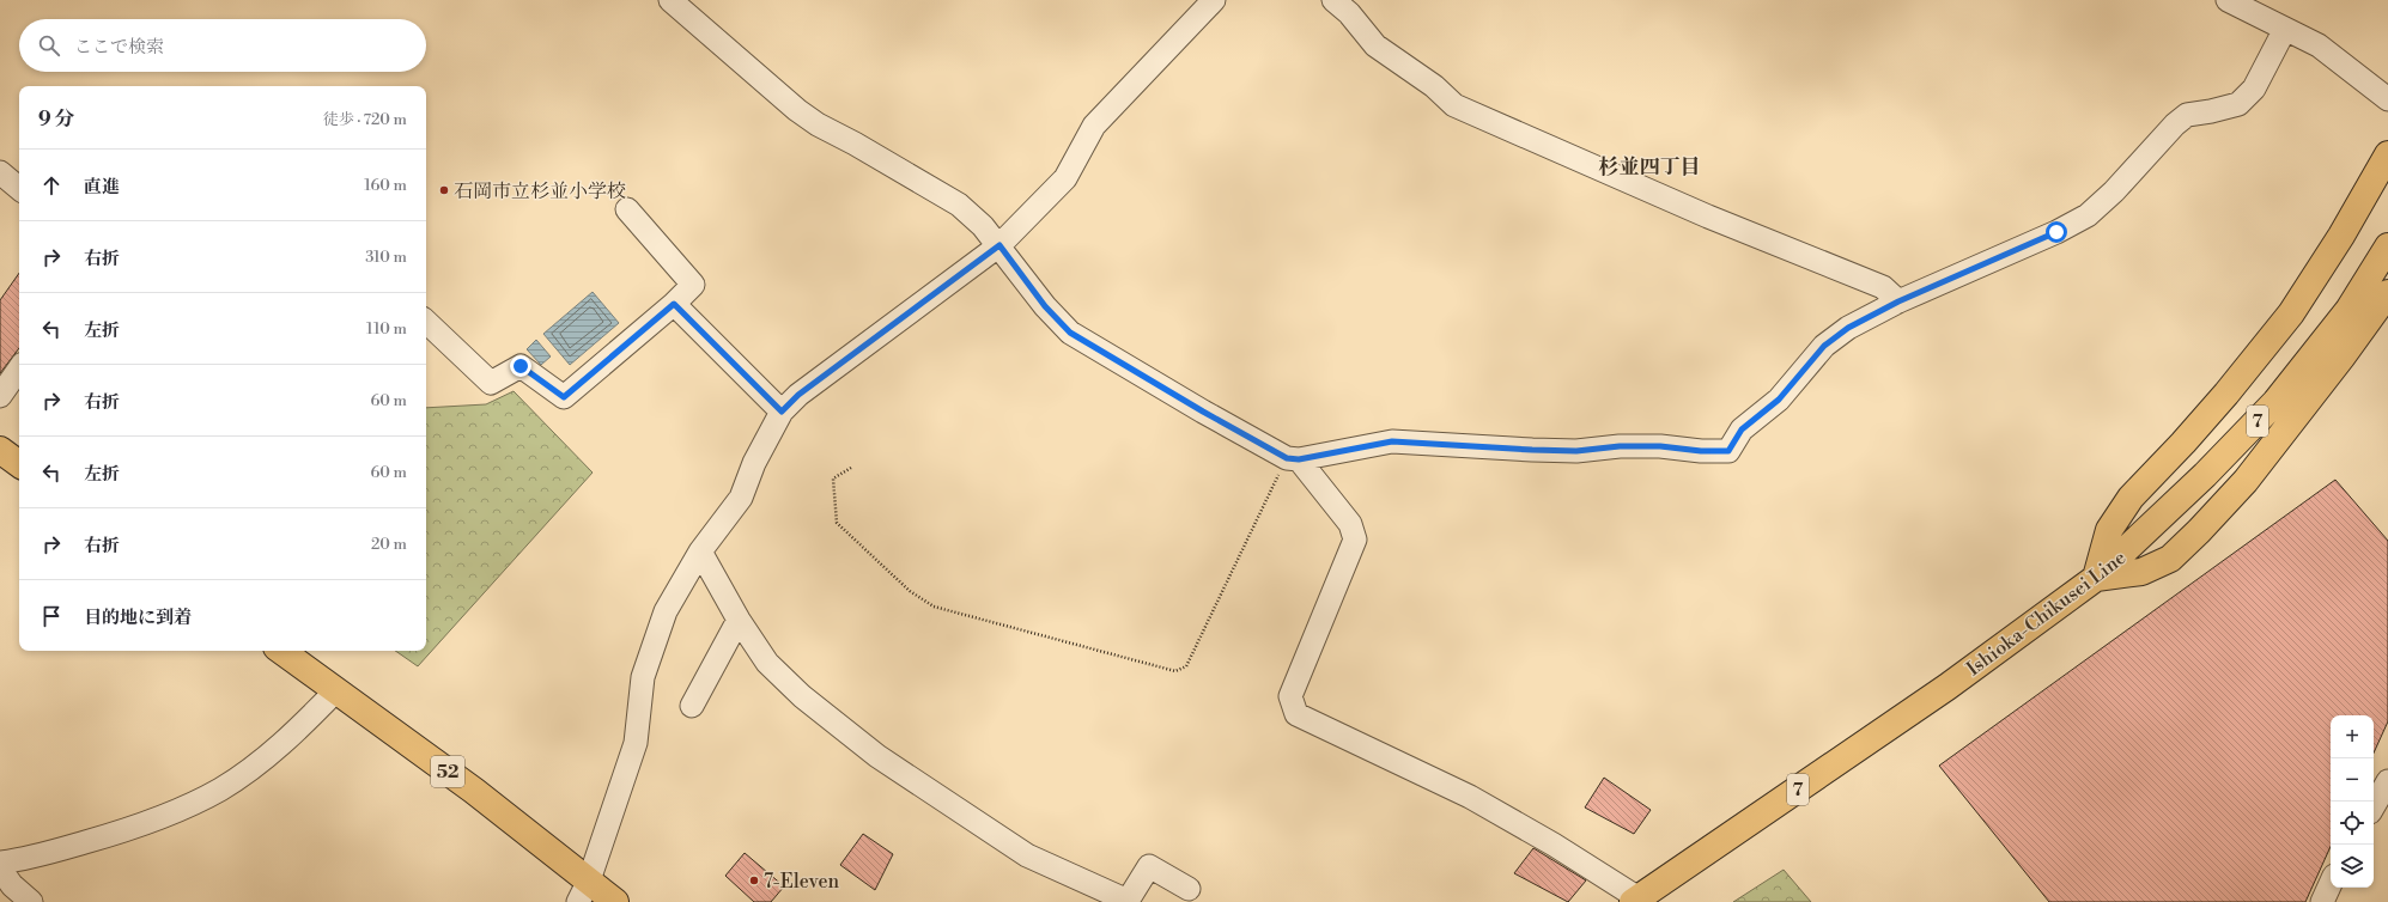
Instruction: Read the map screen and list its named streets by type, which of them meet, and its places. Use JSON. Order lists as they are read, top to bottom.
{
  "streets": {
    "main road": ["7", "Ishioka-Chikusei Line", "52"]
  },
  "districts": ["杉並四丁目"],
  "places": ["石岡市立杉並小学校", "7-Eleven"],
  "page": {
    "search": "ここで検索",
    "heading": ["9 分", "徒歩 · 720 m"],
    "list": [
      ["直進", "160 m"],
      ["右折", "310 m"],
      ["左折", "110 m"],
      ["右折", "60 m"],
      ["左折", "60 m"],
      ["右折", "20 m"],
      "目的地に到着"
    ],
    "map_buttons": ["+", "−"]
  }
}
